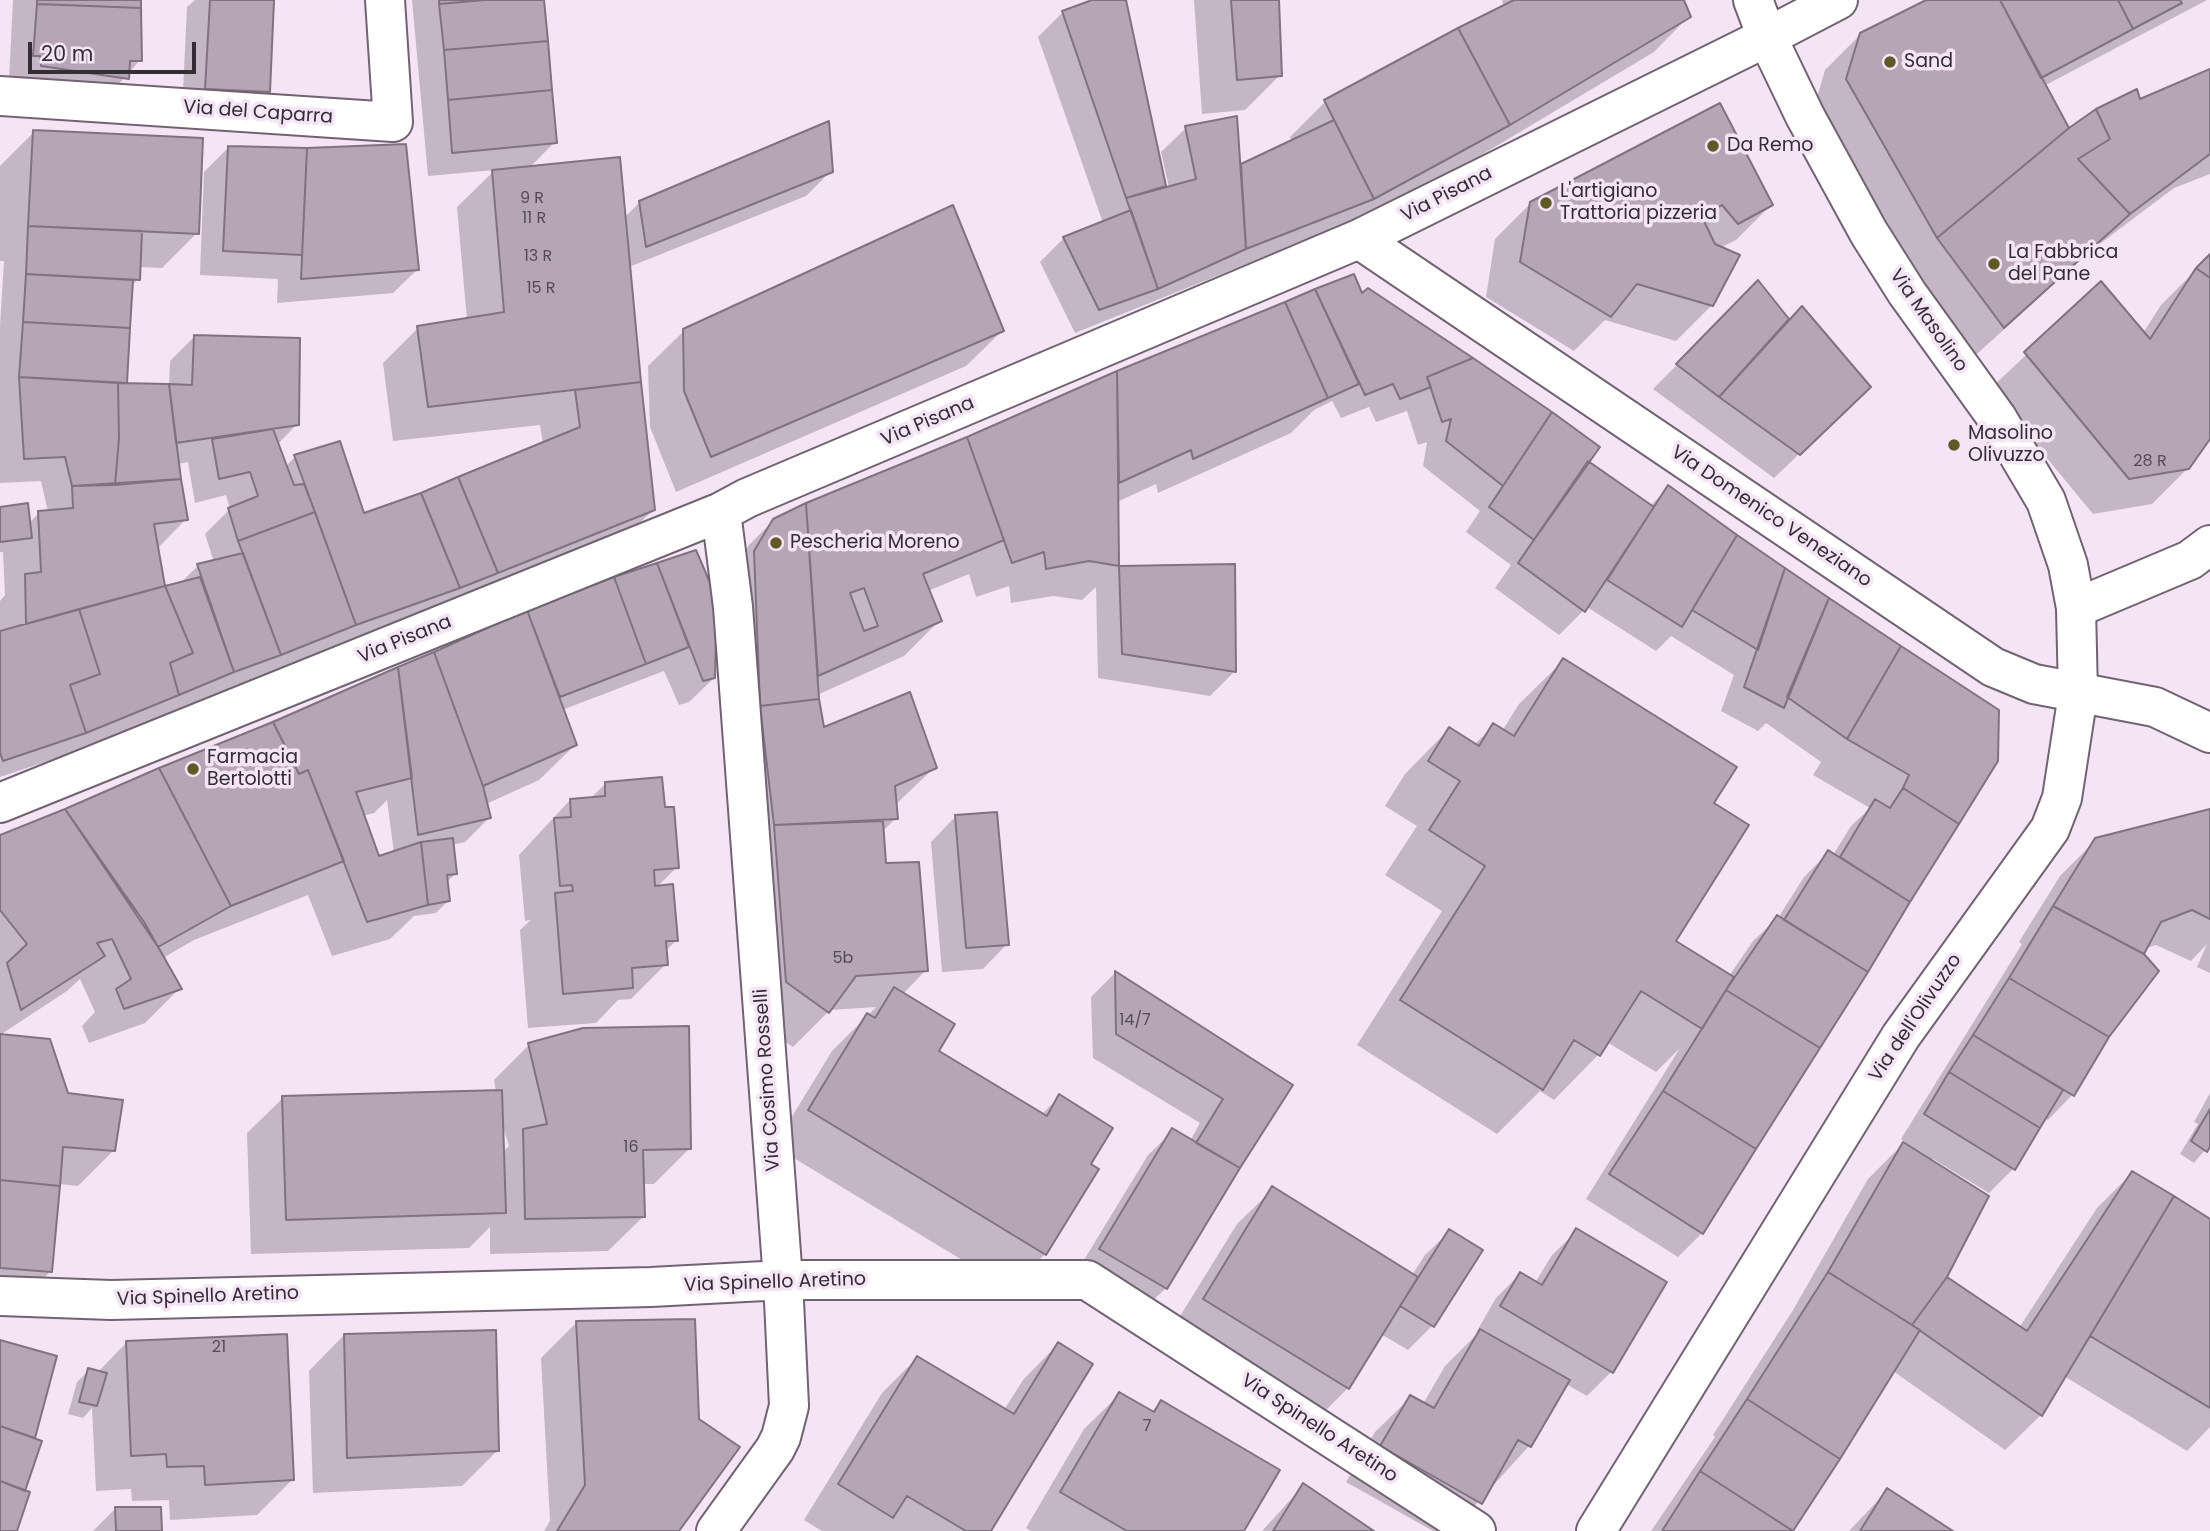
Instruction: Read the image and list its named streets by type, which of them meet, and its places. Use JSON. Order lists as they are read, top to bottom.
{
  "streets": {
    "street": [
      "Via del Caparra",
      "Via Pisana",
      "Via Masolino",
      "Via Domenico Veneziano",
      "Via dell'Olivuzzo",
      "Via Cosimo Rosselli",
      "Via Spinello Aretino"
    ]
  },
  "crossings": [
    ["Via Pisana", "Via Masolino"],
    ["Via Pisana", "Via Domenico Veneziano"],
    ["Via Pisana", "Via Cosimo Rosselli"],
    ["Via Masolino", "Via dell'Olivuzzo"],
    ["Via Domenico Veneziano", "Via dell'Olivuzzo"],
    ["Via Cosimo Rosselli", "Via Spinello Aretino"]
  ],
  "places": [
    "Sand",
    "Da Remo",
    "L'artigiano Trattoria pizzeria",
    "La Fabbrica del Pane",
    "Masolino Olivuzzo",
    "Pescheria Moreno",
    "Farmacia Bertolotti"
  ],
  "house_numbers": [
    "9 R",
    "11 R",
    "13 R",
    "15 R",
    "28 R",
    "5b",
    "14/7",
    "16",
    "21",
    "7"
  ],
  "scale_bar": "20 m"
}
